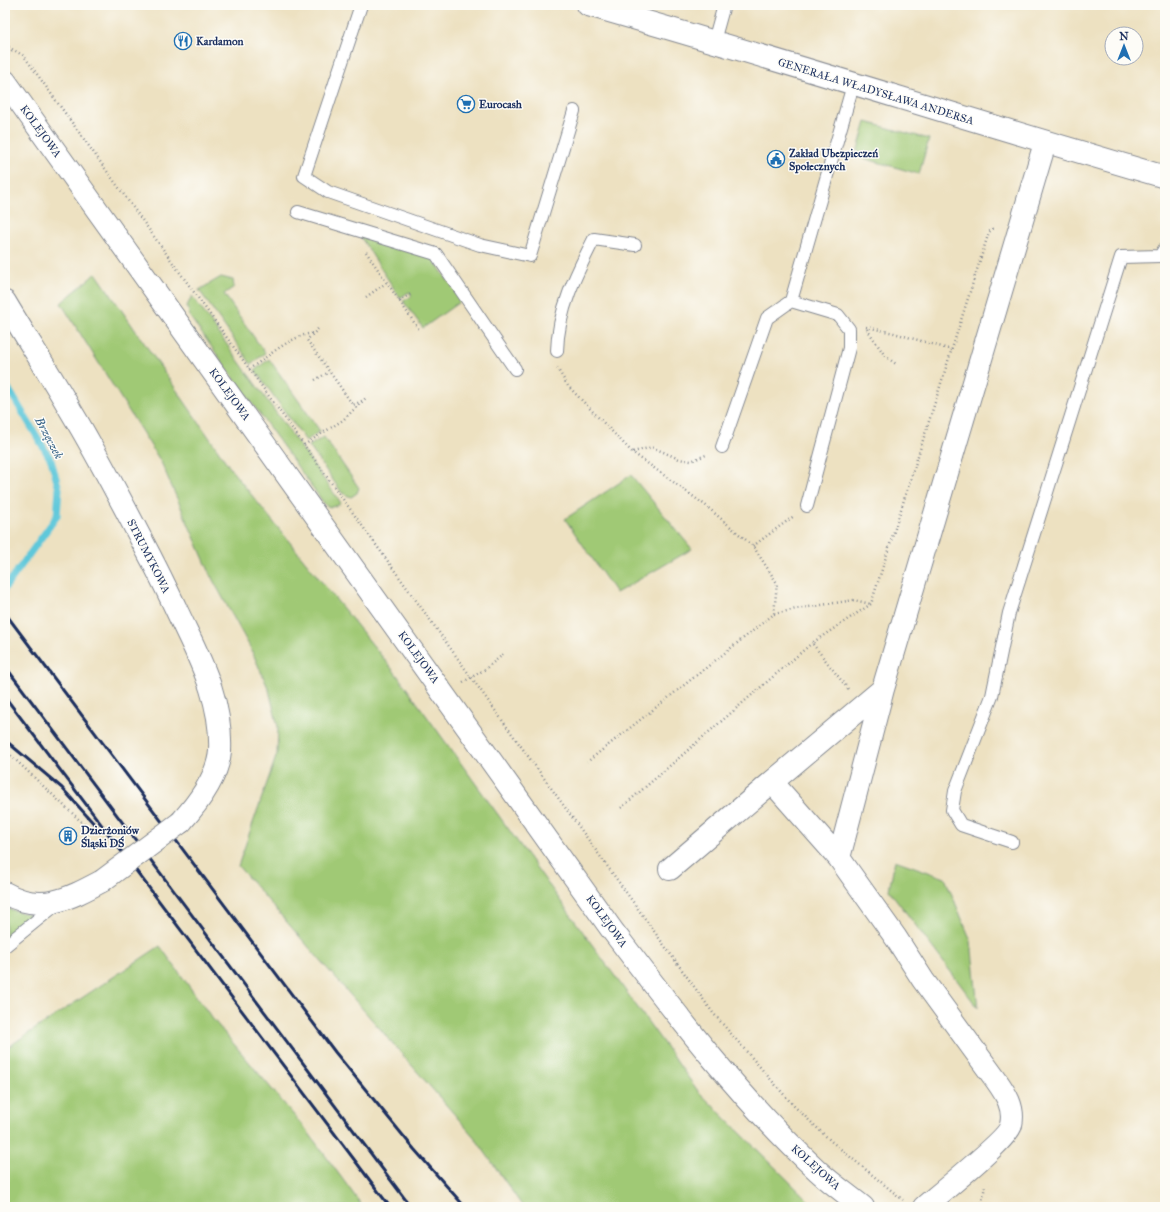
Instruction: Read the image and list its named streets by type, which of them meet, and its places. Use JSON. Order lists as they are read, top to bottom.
{
  "streets": {
    "street": ["GENERAŁA WŁADYSŁAWA ANDERSA", "KOLEJOWA", "STRUMYKOWA"]
  },
  "water": ["Brzęczek"],
  "places": {
    "restaurant": ["Kardamon"],
    "supermarket": ["Eurocash"],
    "public building": ["Zakład Ubezpieczeń Społecznych"],
    "building": ["Dzierżoniów Śląski DŚ"]
  },
  "north": "top"
}
